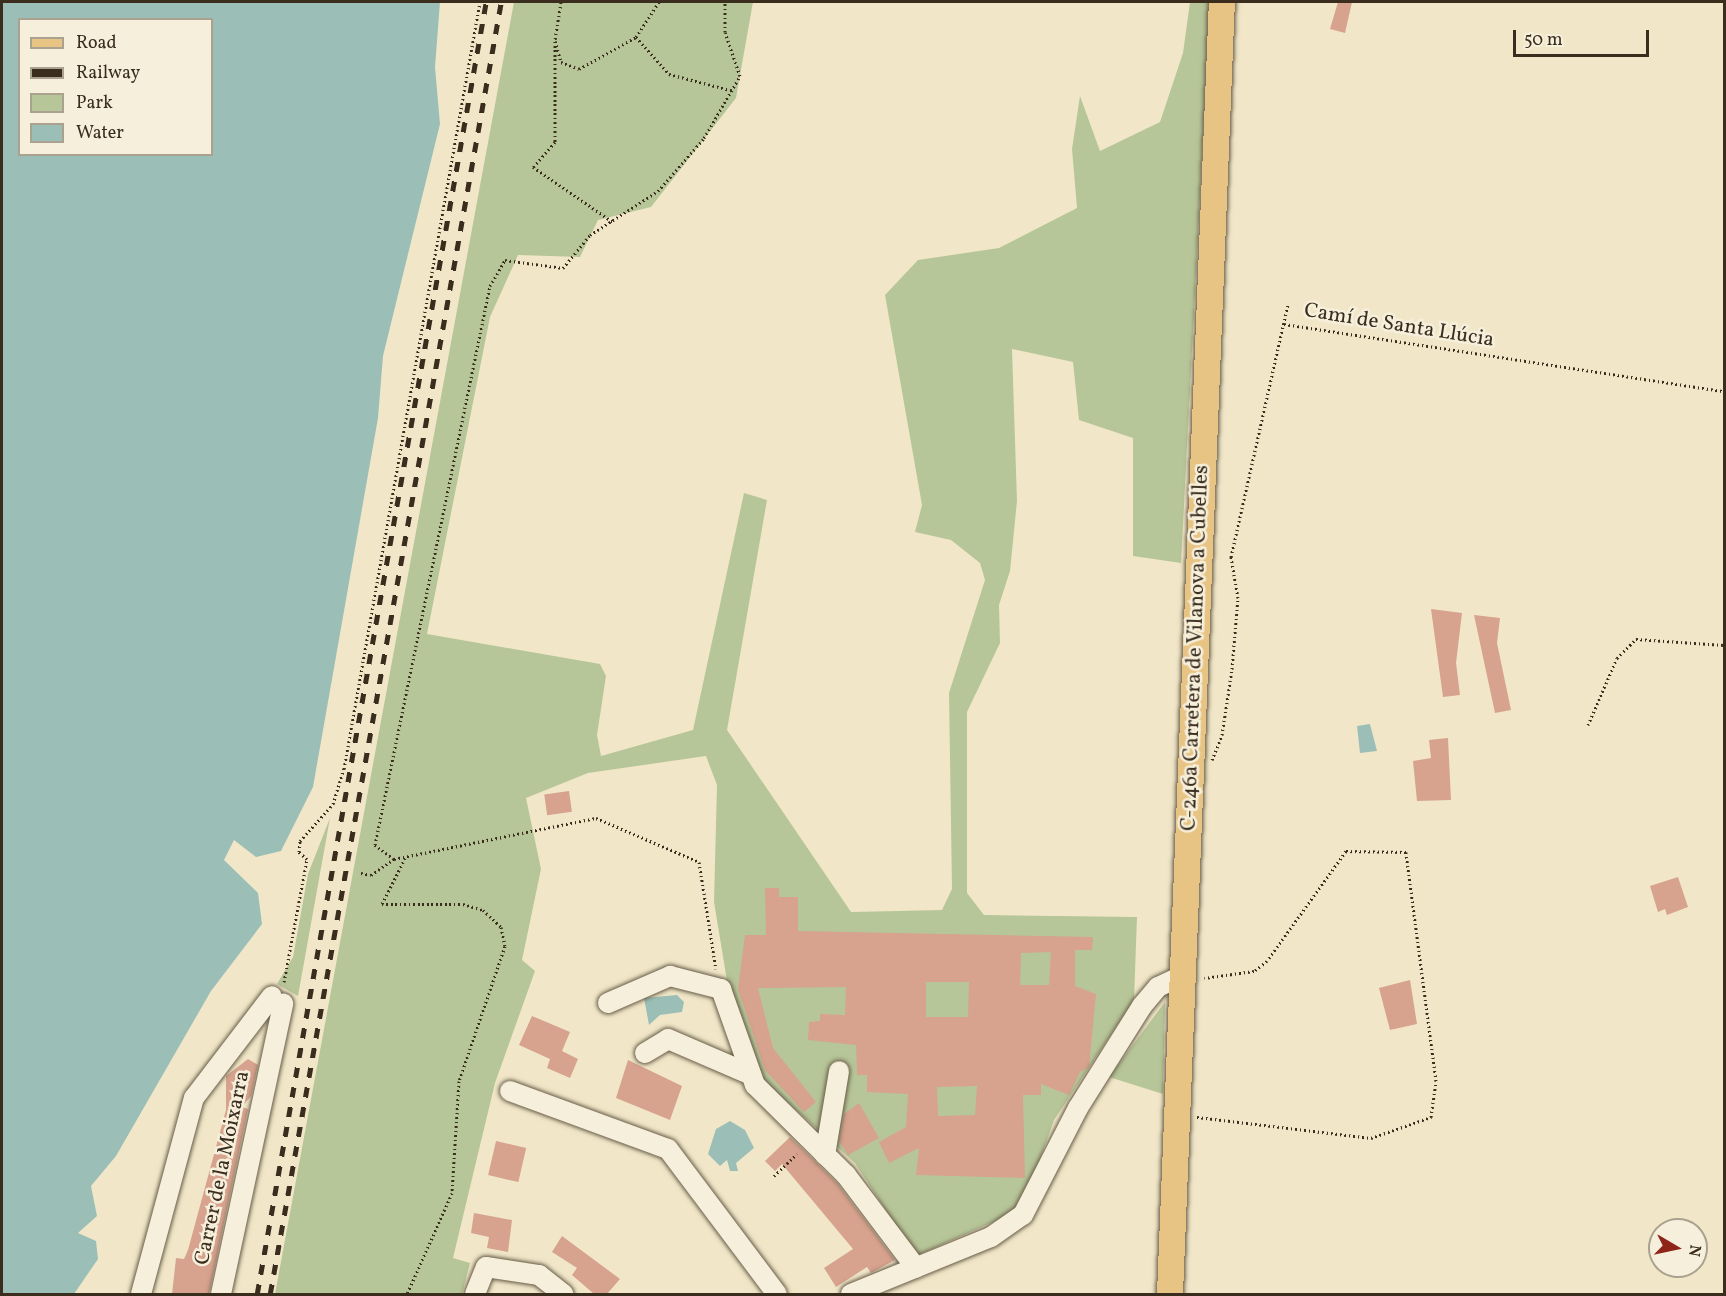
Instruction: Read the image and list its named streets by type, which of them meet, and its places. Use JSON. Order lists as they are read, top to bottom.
{
  "streets": {
    "main road": ["C-246a Carretera de Vilanova a Cubelles"],
    "street": ["Carrer de la Moixarra"],
    "path": ["Camí de Santa Llúcia"]
  },
  "crossings": [
    ["Camí de Santa Llúcia", "C-246a Carretera de Vilanova a Cubelles"]
  ],
  "legend": [
    "Road",
    "Railway",
    "Park",
    "Water"
  ],
  "scale_bar": "50 m",
  "north": "right"
}
